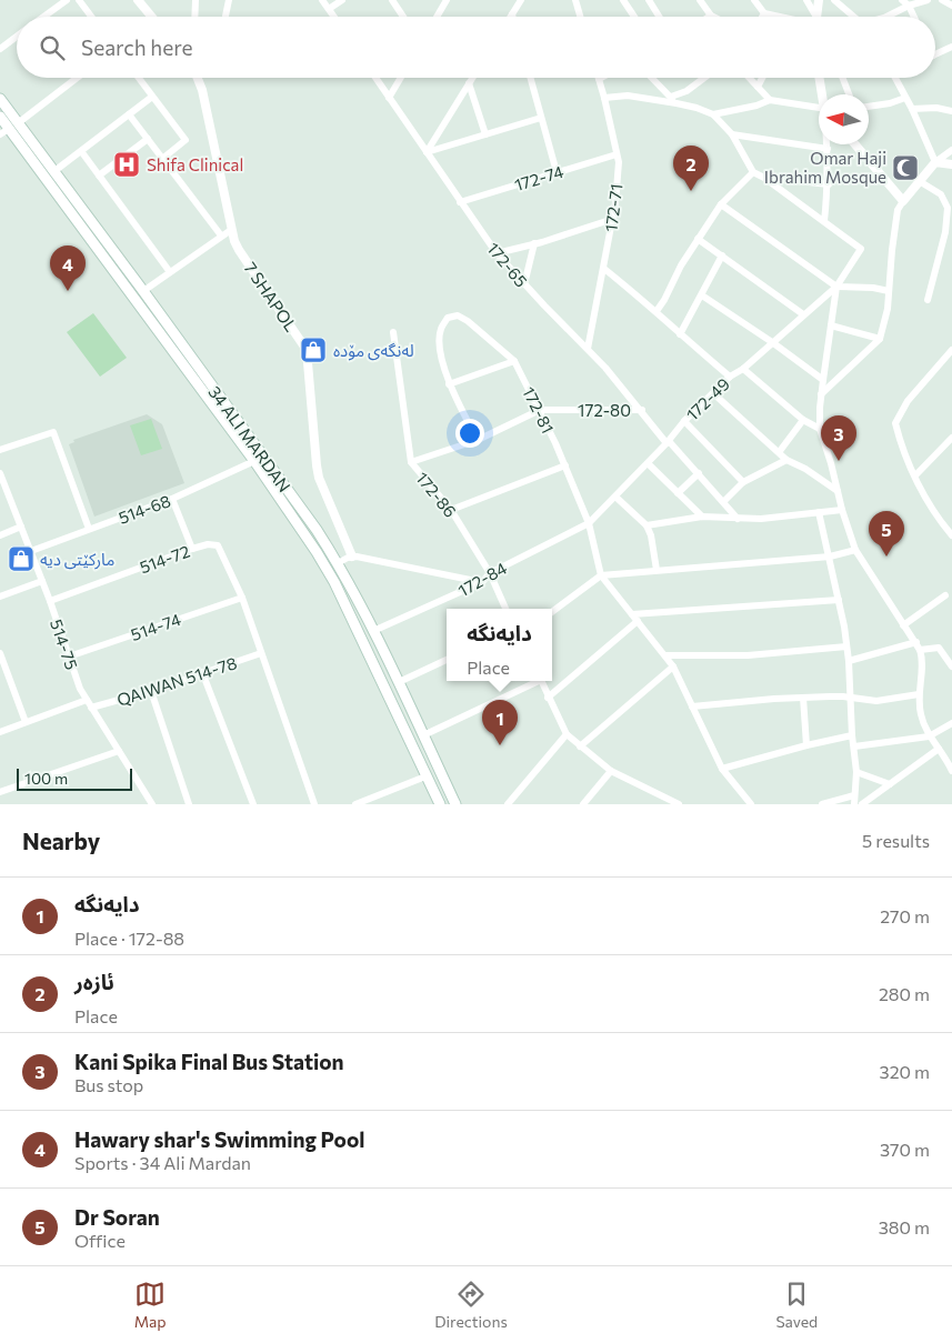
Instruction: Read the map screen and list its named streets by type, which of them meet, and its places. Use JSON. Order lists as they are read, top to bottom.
{
  "streets": {
    "main road": ["34 ALI MARDAN"],
    "street": [
      "172-74",
      "172-71",
      "172-65",
      "7 SHAPOL",
      "172-49",
      "172-81",
      "172-80",
      "172-86",
      "514-68",
      "514-72",
      "172-84",
      "514-74",
      "514-75",
      "QAIWAN 514-78"
    ]
  },
  "crossings": [
    ["172-74", "172-71"],
    ["172-74", "172-65"],
    ["172-71", "172-65"],
    ["172-65", "172-49"],
    ["172-65", "172-80"],
    ["172-49", "172-81"],
    ["172-49", "172-84"],
    ["172-81", "172-80"],
    ["172-81", "172-84"],
    ["172-80", "172-86"],
    ["34 ALI MARDAN", "514-68"],
    ["34 ALI MARDAN", "172-84"],
    ["172-86", "172-84"],
    ["514-68", "514-75"],
    ["514-72", "514-74"],
    ["514-72", "514-75"],
    ["514-74", "514-75"],
    ["514-75", "QAIWAN 514-78"]
  ],
  "places": {
    "hospital": ["Shifa Clinical"],
    "mosque": ["Omar Haji Ibrahim Mosque"],
    "shop": ["لەنگەی مۆدە", "مارکێتی دیە"]
  },
  "scale_bar": "100 m",
  "north": "left",
  "page": {
    "search": "Search here",
    "pins": [
      "2",
      "4",
      "3",
      "5",
      "1"
    ],
    "popup": ["دایەنگە", "Place"],
    "scale": "100 m",
    "heading": ["Nearby", "5 results"],
    "list": [
      {
        "mark": "1",
        "name": "دایەنگە",
        "note": "Place · 172-88",
        "value": "270 m"
      },
      {
        "mark": "2",
        "name": "ئازەر",
        "note": "Place",
        "value": "280 m"
      },
      {
        "mark": "3",
        "name": "Kani Spika Final Bus Station",
        "note": "Bus stop",
        "value": "320 m"
      },
      {
        "mark": "4",
        "name": "Hawary shar's Swimming Pool",
        "note": "Sports · 34 Ali Mardan",
        "value": "370 m"
      },
      {
        "mark": "5",
        "name": "Dr Soran",
        "note": "Office",
        "value": "380 m"
      }
    ],
    "nav": ["Map", "Directions", "Saved"]
  }
}
